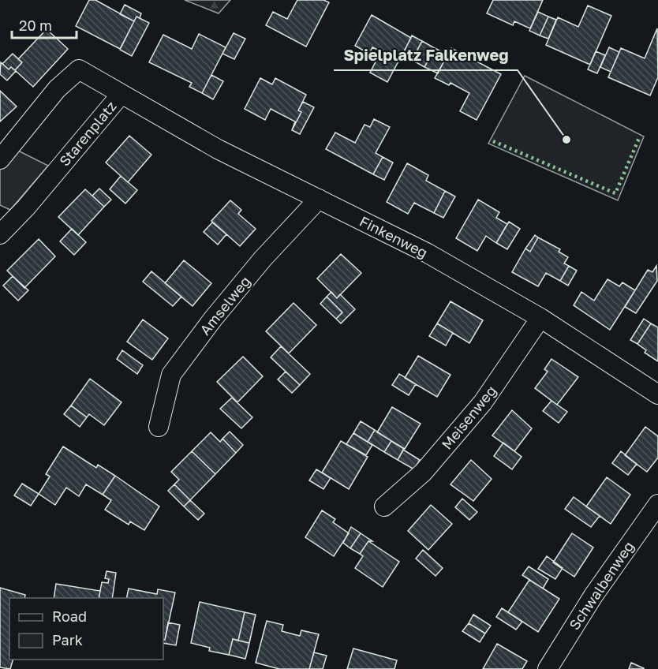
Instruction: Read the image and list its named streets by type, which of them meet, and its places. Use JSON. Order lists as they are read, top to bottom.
{
  "streets": {
    "street": [
      "Starenplatz",
      "Finkenweg",
      "Amselweg",
      "Meisenweg",
      "Schwalbenweg"
    ]
  },
  "crossings": [
    ["Starenplatz", "Finkenweg"],
    ["Finkenweg", "Amselweg"],
    ["Finkenweg", "Meisenweg"]
  ],
  "places": ["Spielplatz Falkenweg"],
  "legend": ["Road", "Park"],
  "scale_bar": "20 m"
}
